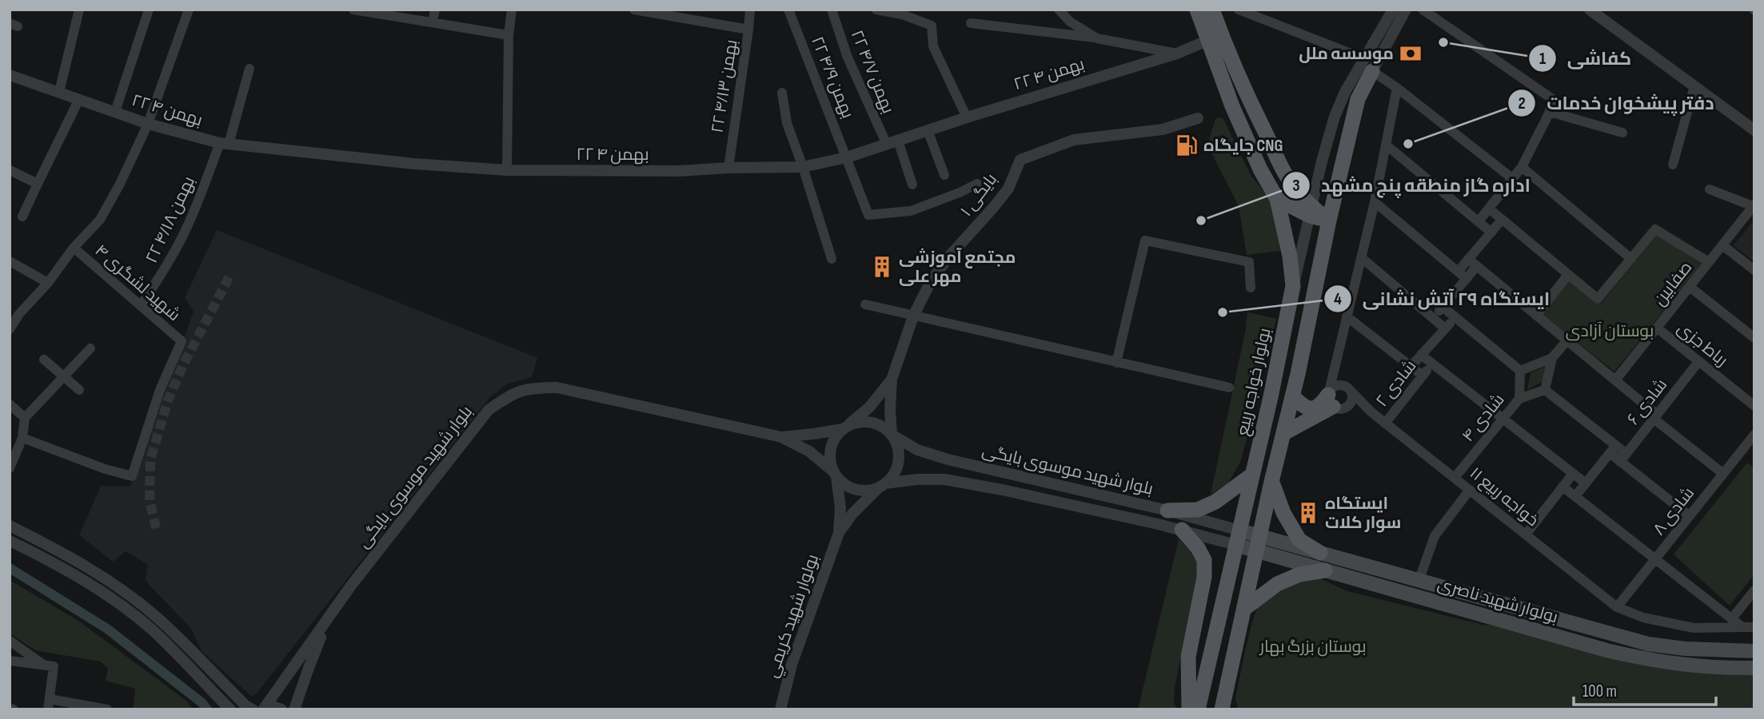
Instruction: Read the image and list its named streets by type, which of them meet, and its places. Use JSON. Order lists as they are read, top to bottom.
{
  "streets": {
    "main road": ["بولوار خواجه ربیع", "بولوار شهید ناصری"],
    "street": [
      "۲۲ بهمن ۴/۷",
      "۲۲ بهمن ۴",
      "۲۲ بهمن ۴/۹",
      "۲۲ بهمن ۴/۱۳",
      "بایگی ۱",
      "۲۲ بهمن ۴/۱۸",
      "شهید لشگری ۴",
      "صفابین",
      "رباط جزی",
      "شادی ۲",
      "شادی ۶",
      "شادی ۴",
      "بلوار شهید موسوی بایگی",
      "خواجه ربیع ۱۱",
      "شادی ۸",
      "بولوار شهيد كريمي"
    ]
  },
  "crossings": [
    ["۲۲ بهمن ۴/۷", "۲۲ بهمن ۴"],
    ["۲۲ بهمن ۴", "۲۲ بهمن ۴/۹"],
    ["۲۲ بهمن ۴", "۲۲ بهمن ۴/۱۳"],
    ["۲۲ بهمن ۴", "۲۲ بهمن ۴/۱۸"],
    ["۲۲ بهمن ۴/۱۸", "شهید لشگری ۴"],
    ["صفابین", "رباط جزی"],
    ["رباط جزی", "شادی ۶"],
    ["بولوار خواجه ربیع", "شادی ۲"],
    ["بولوار خواجه ربیع", "شادی ۴"],
    ["بولوار خواجه ربیع", "بلوار شهید موسوی بایگی"],
    ["بولوار خواجه ربیع", "خواجه ربیع ۱۱"],
    ["بولوار خواجه ربیع", "بولوار شهید ناصری"],
    ["شادی ۲", "شادی ۴"],
    ["شادی ۲", "خواجه ربیع ۱۱"],
    ["شادی ۲", "بولوار شهید ناصری"],
    ["شادی ۴", "خواجه ربیع ۱۱"],
    ["شادی ۴", "بولوار شهید ناصری"],
    ["بلوار شهید موسوی بایگی", "بولوار شهید ناصری"],
    ["بلوار شهید موسوی بایگی", "بولوار شهيد كريمي"],
    ["خواجه ربیع ۱۱", "شادی ۸"],
    ["خواجه ربیع ۱۱", "بولوار شهید ناصری"]
  ],
  "parks": ["بوستان آزادی", "بوستان بزرگ بهار"],
  "places": {
    "other": [
      "کفاشی",
      "دفتر پیشخوان خدمات",
      "اداره گاز منطقه پنج مشهد",
      "ایستگاه ۲۹ آتش نشانی"
    ],
    "bank": ["موسسه ملل"],
    "fuel station": ["جایگاه CNG"],
    "building": ["مجتمع آموزشی مهر علی", "ایستگاه سوار کلات"]
  },
  "scale_bar": "100 m"
}
